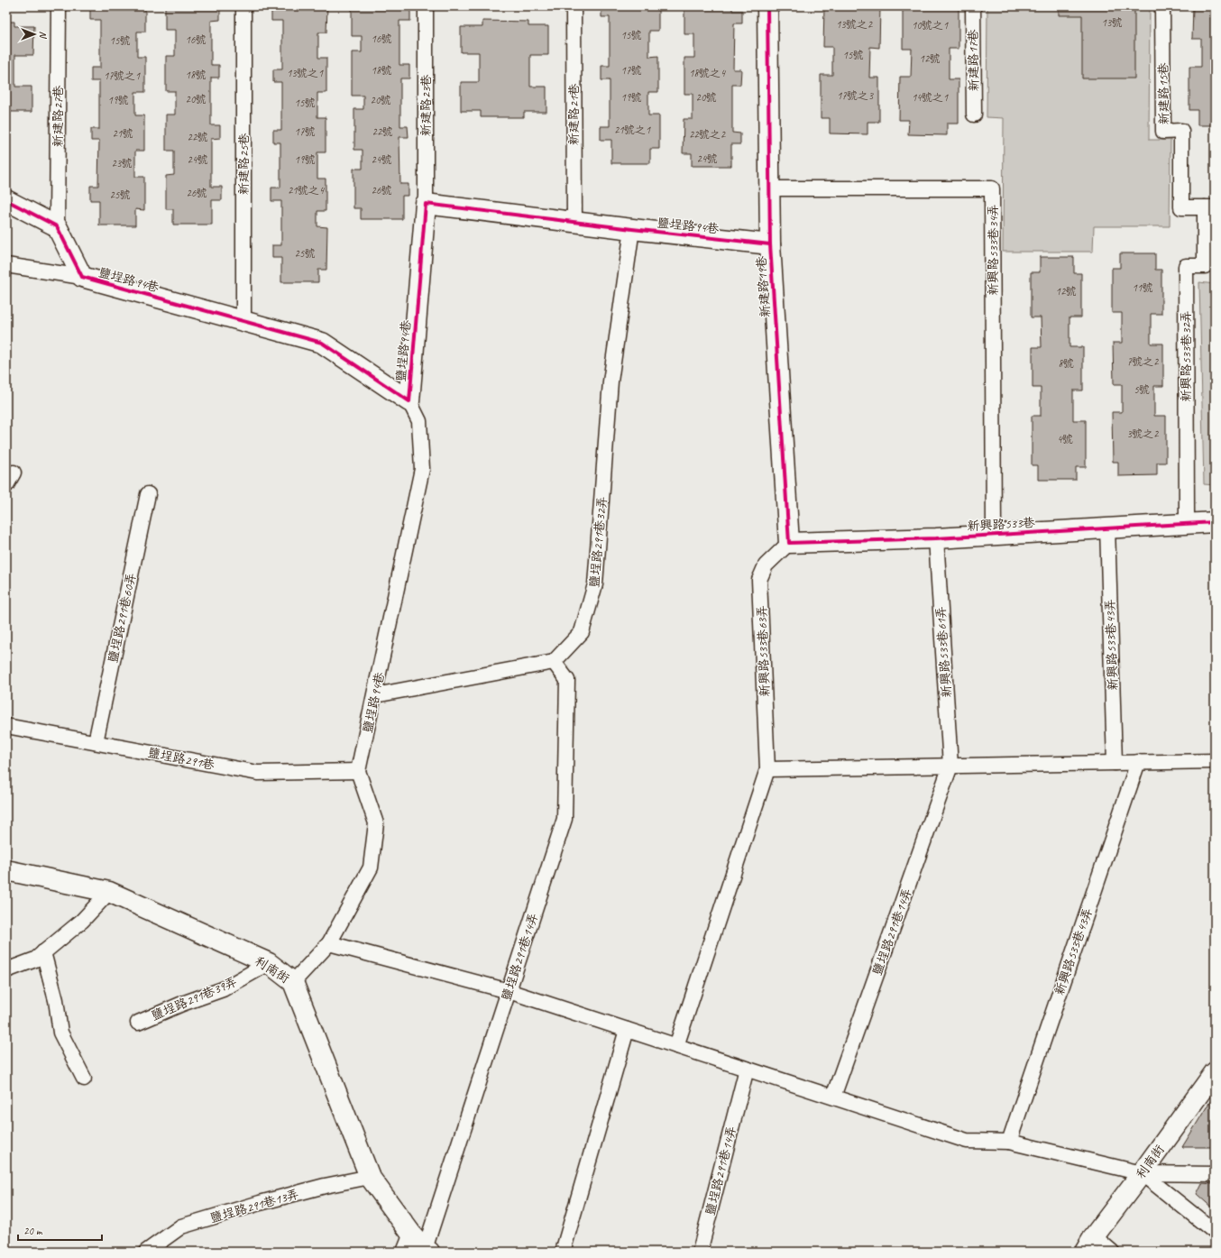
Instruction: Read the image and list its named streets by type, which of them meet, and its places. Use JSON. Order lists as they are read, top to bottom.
{
  "streets": {
    "street": [
      "鹽埕路94巷",
      "新建路19巷",
      "新興路533巷",
      "利南街"
    ],
    "lane": [
      "新建路17巷",
      "新建路15巷",
      "新建路23巷",
      "新建路21巷",
      "新建路27巷",
      "新建路25巷",
      "新興路533巷34弄",
      "新興路533巷32弄",
      "鹽埕路291巷32弄",
      "鹽埕路291巷60弄",
      "新興路533巷43弄",
      "新興路533巷63弄",
      "新興路533巷61弄",
      "鹽埕路291巷",
      "鹽埕路291巷14弄",
      "鹽埕路291巷39弄",
      "鹽埕路291巷13弄"
    ]
  },
  "crossings": [
    ["新建路15巷", "新興路533巷32弄"],
    ["新建路23巷", "鹽埕路94巷"],
    ["新建路21巷", "鹽埕路94巷"],
    ["新建路27巷", "鹽埕路94巷"],
    ["新建路25巷", "鹽埕路94巷"],
    ["鹽埕路94巷", "新建路19巷"],
    ["鹽埕路94巷", "鹽埕路291巷32弄"],
    ["鹽埕路94巷", "鹽埕路291巷"],
    ["新興路533巷34弄", "新建路19巷"],
    ["新興路533巷34弄", "新興路533巷"],
    ["新建路19巷", "新興路533巷"],
    ["新建路19巷", "新興路533巷63弄"],
    ["新興路533巷32弄", "新興路533巷"],
    ["新興路533巷", "新興路533巷43弄"],
    ["新興路533巷", "新興路533巷63弄"],
    ["新興路533巷", "新興路533巷61弄"],
    ["鹽埕路291巷32弄", "鹽埕路291巷14弄"],
    ["鹽埕路291巷60弄", "鹽埕路291巷"],
    ["新興路533巷61弄", "鹽埕路291巷14弄"],
    ["鹽埕路291巷14弄", "利南街"],
    ["利南街", "鹽埕路291巷39弄"],
    ["利南街", "鹽埕路291巷13弄"]
  ],
  "house_numbers": [
    "13號",
    "13號之2",
    "10號之1",
    "15號",
    "16號",
    "16號",
    "15號",
    "15號",
    "12號",
    "18號",
    "17號",
    "13號之1",
    "18號之4",
    "18號",
    "17號之1",
    "17號之3",
    "19號",
    "20號",
    "14號之1",
    "20號",
    "19號",
    "20號",
    "15號",
    "21號之1",
    "17號",
    "22號",
    "21號",
    "22號之2",
    "22號",
    "24號",
    "24號",
    "19號",
    "24號",
    "23號",
    "21號之4",
    "26號",
    "26號",
    "25號",
    "25號",
    "11號",
    "12號",
    "7號之2",
    "8號",
    "5號",
    "3號之2",
    "4號"
  ],
  "scale_bar": "20 m",
  "north": "right"
}
